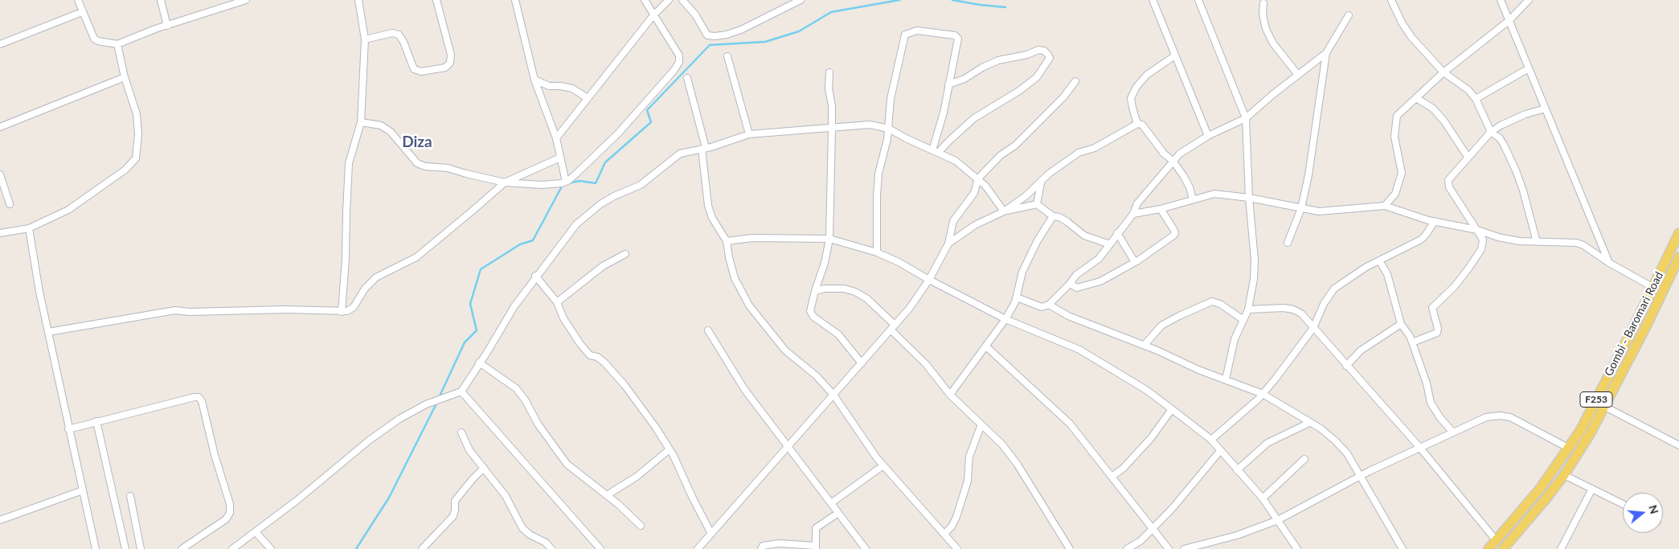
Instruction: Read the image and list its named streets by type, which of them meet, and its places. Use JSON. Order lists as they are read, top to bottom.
{
  "streets": {
    "main road": ["Gombi - Baromari Road", "F253"]
  },
  "districts": ["Diza"],
  "north": "right"
}
